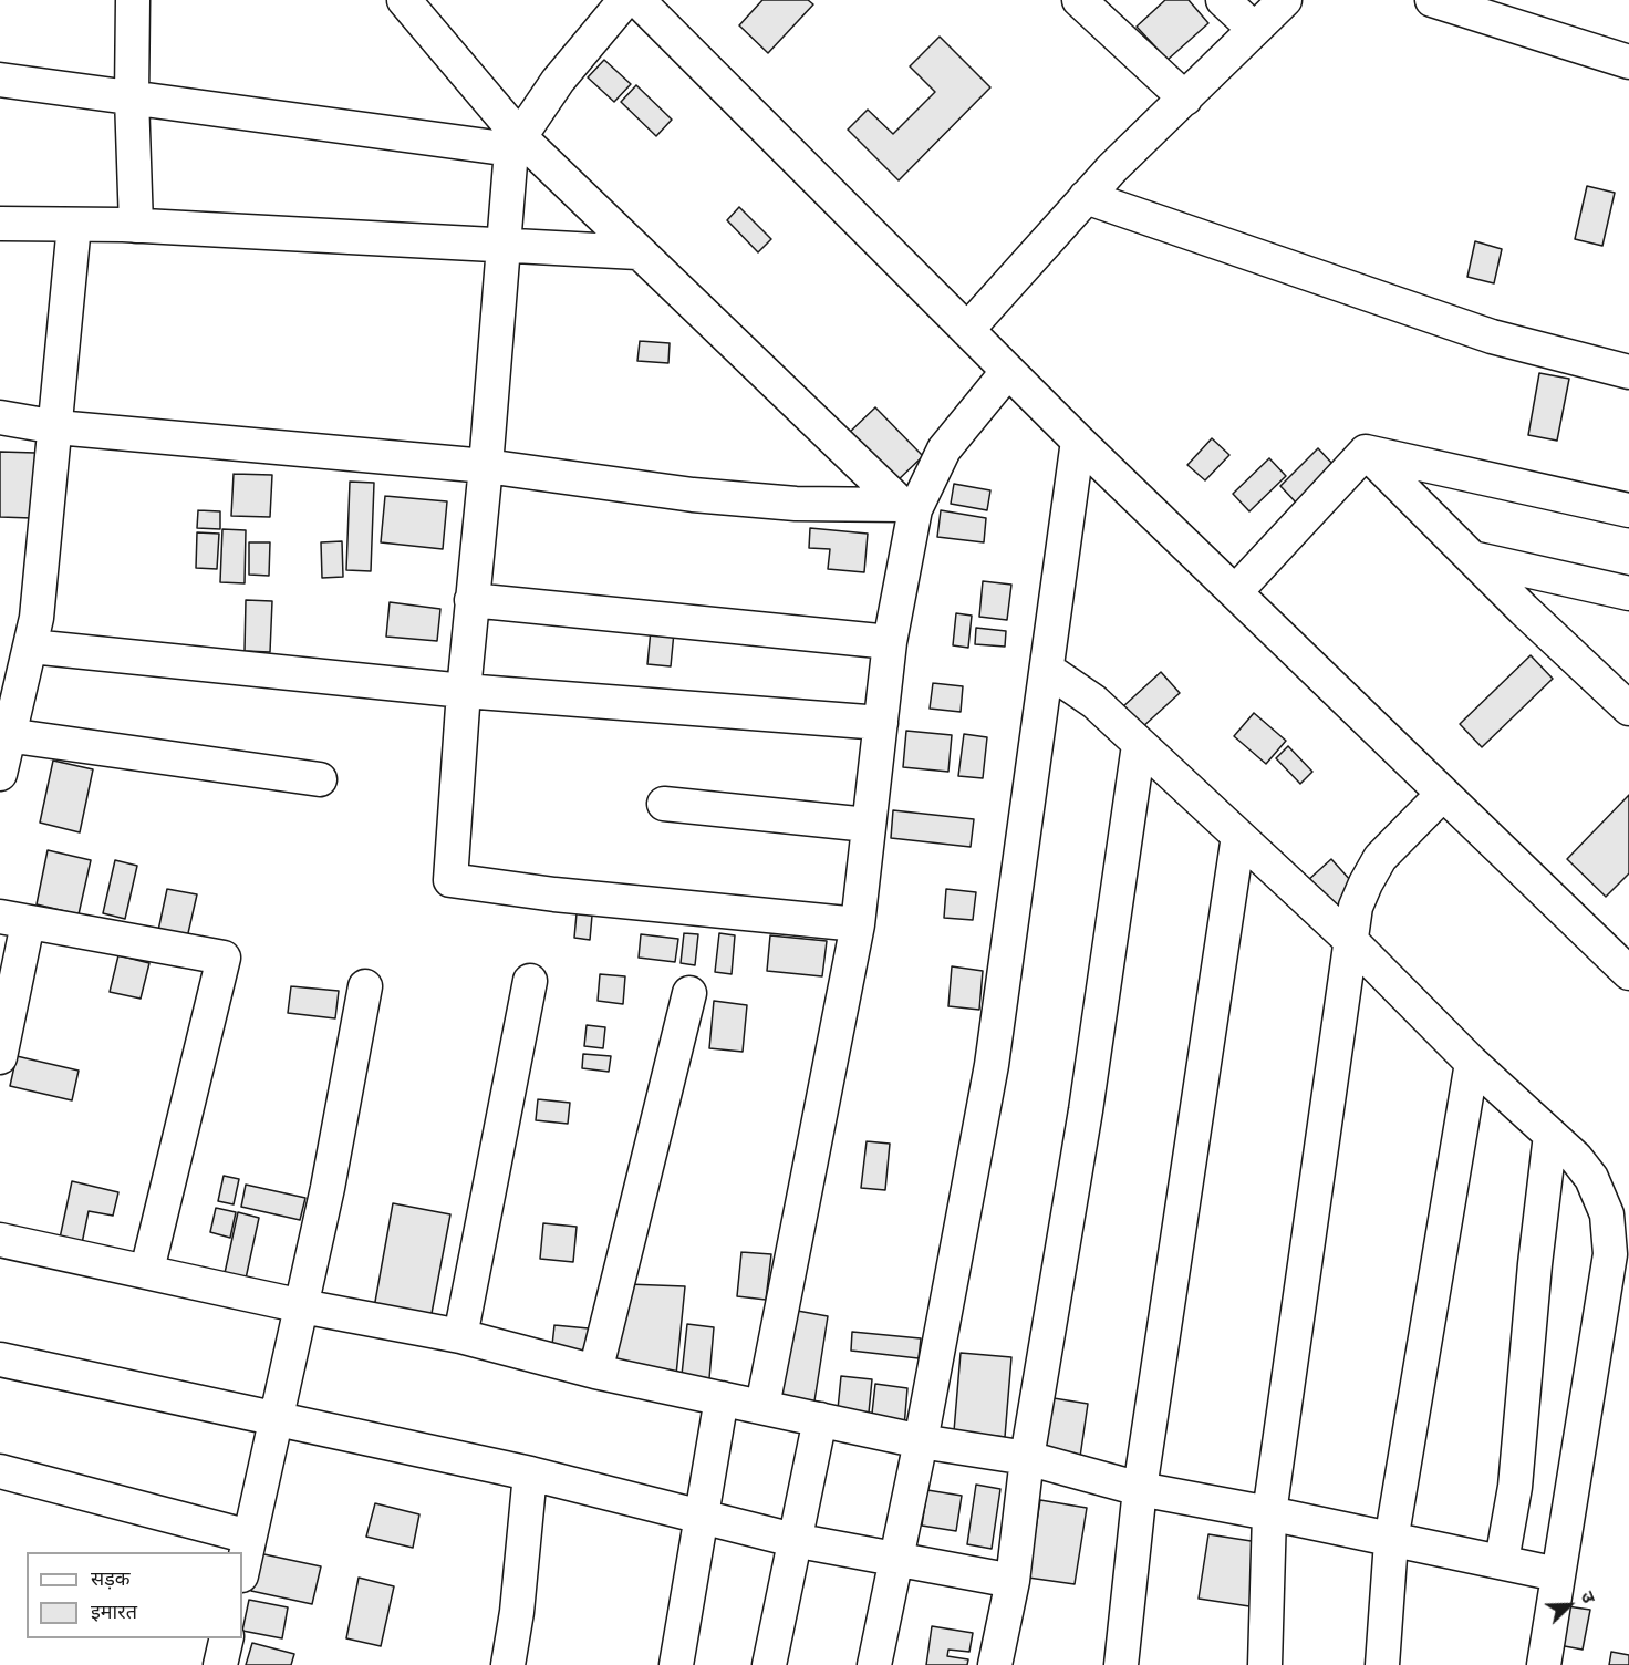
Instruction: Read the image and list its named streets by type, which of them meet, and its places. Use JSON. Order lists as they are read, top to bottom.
{
  "legend": ["सड़क", "इमारत"],
  "north": "top right"
}
